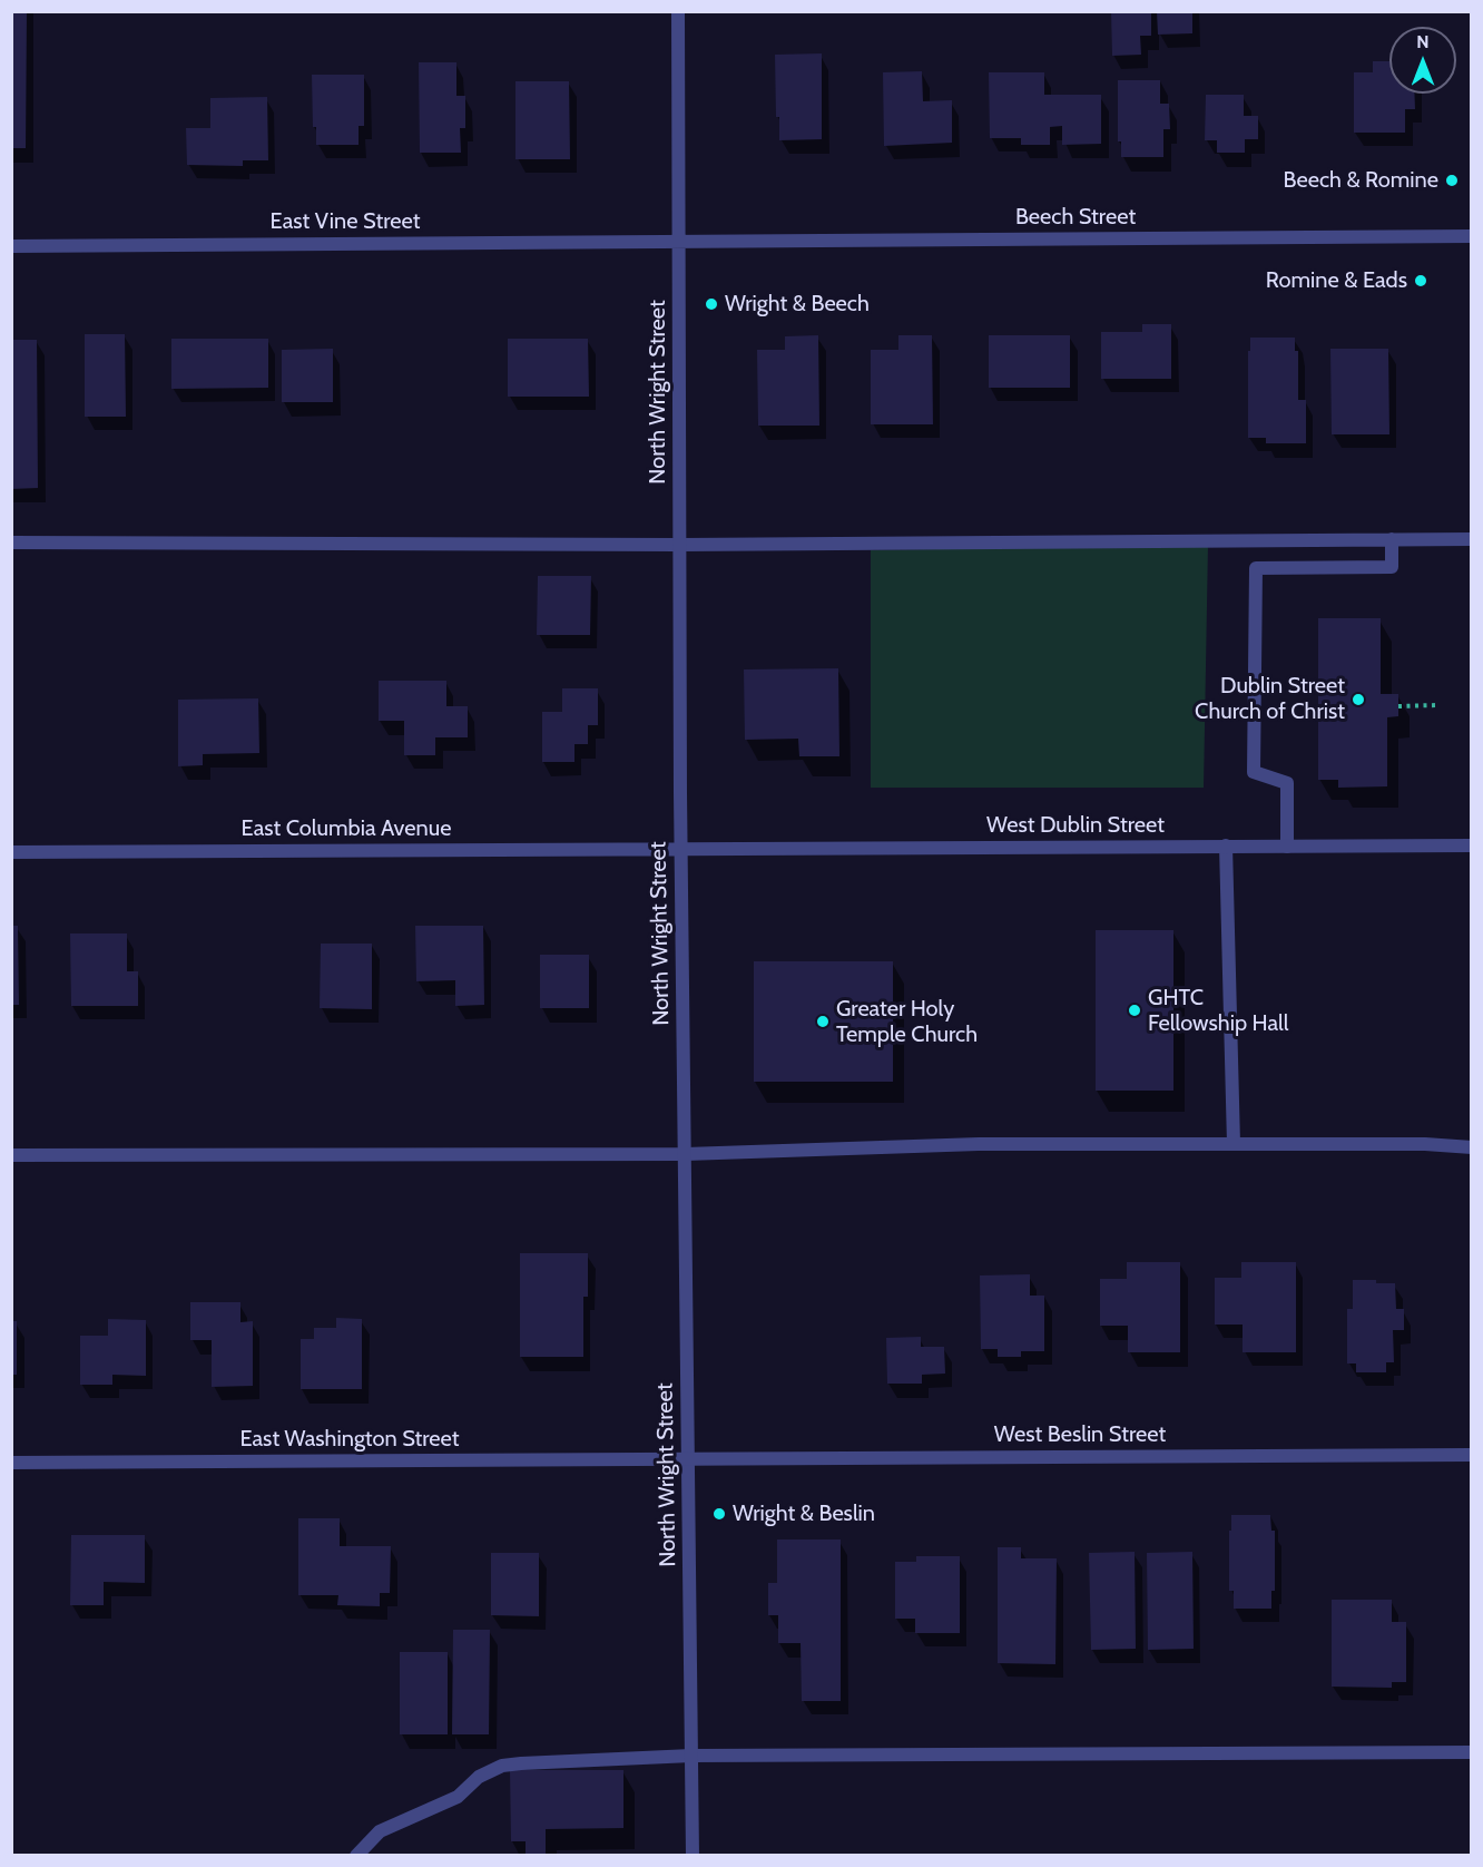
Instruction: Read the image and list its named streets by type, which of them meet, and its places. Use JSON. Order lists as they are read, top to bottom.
{
  "streets": {
    "street": [
      "Beech Street",
      "East Vine Street",
      "North Wright Street",
      "West Dublin Street",
      "East Columbia Avenue",
      "West Beslin Street",
      "East Washington Street"
    ]
  },
  "crossings": [
    ["Beech Street", "East Vine Street"],
    ["Beech Street", "North Wright Street"],
    ["East Vine Street", "North Wright Street"],
    ["North Wright Street", "West Dublin Street"],
    ["North Wright Street", "East Columbia Avenue"],
    ["North Wright Street", "West Beslin Street"],
    ["North Wright Street", "East Washington Street"],
    ["West Dublin Street", "East Columbia Avenue"],
    ["West Beslin Street", "East Washington Street"]
  ],
  "places": [
    "Beech & Romine",
    "Romine & Eads",
    "Wright & Beech",
    "Dublin Street Church of Christ",
    "GHTC Fellowship Hall",
    "Greater Holy Temple Church",
    "Wright & Beslin"
  ],
  "north": "top"
}
